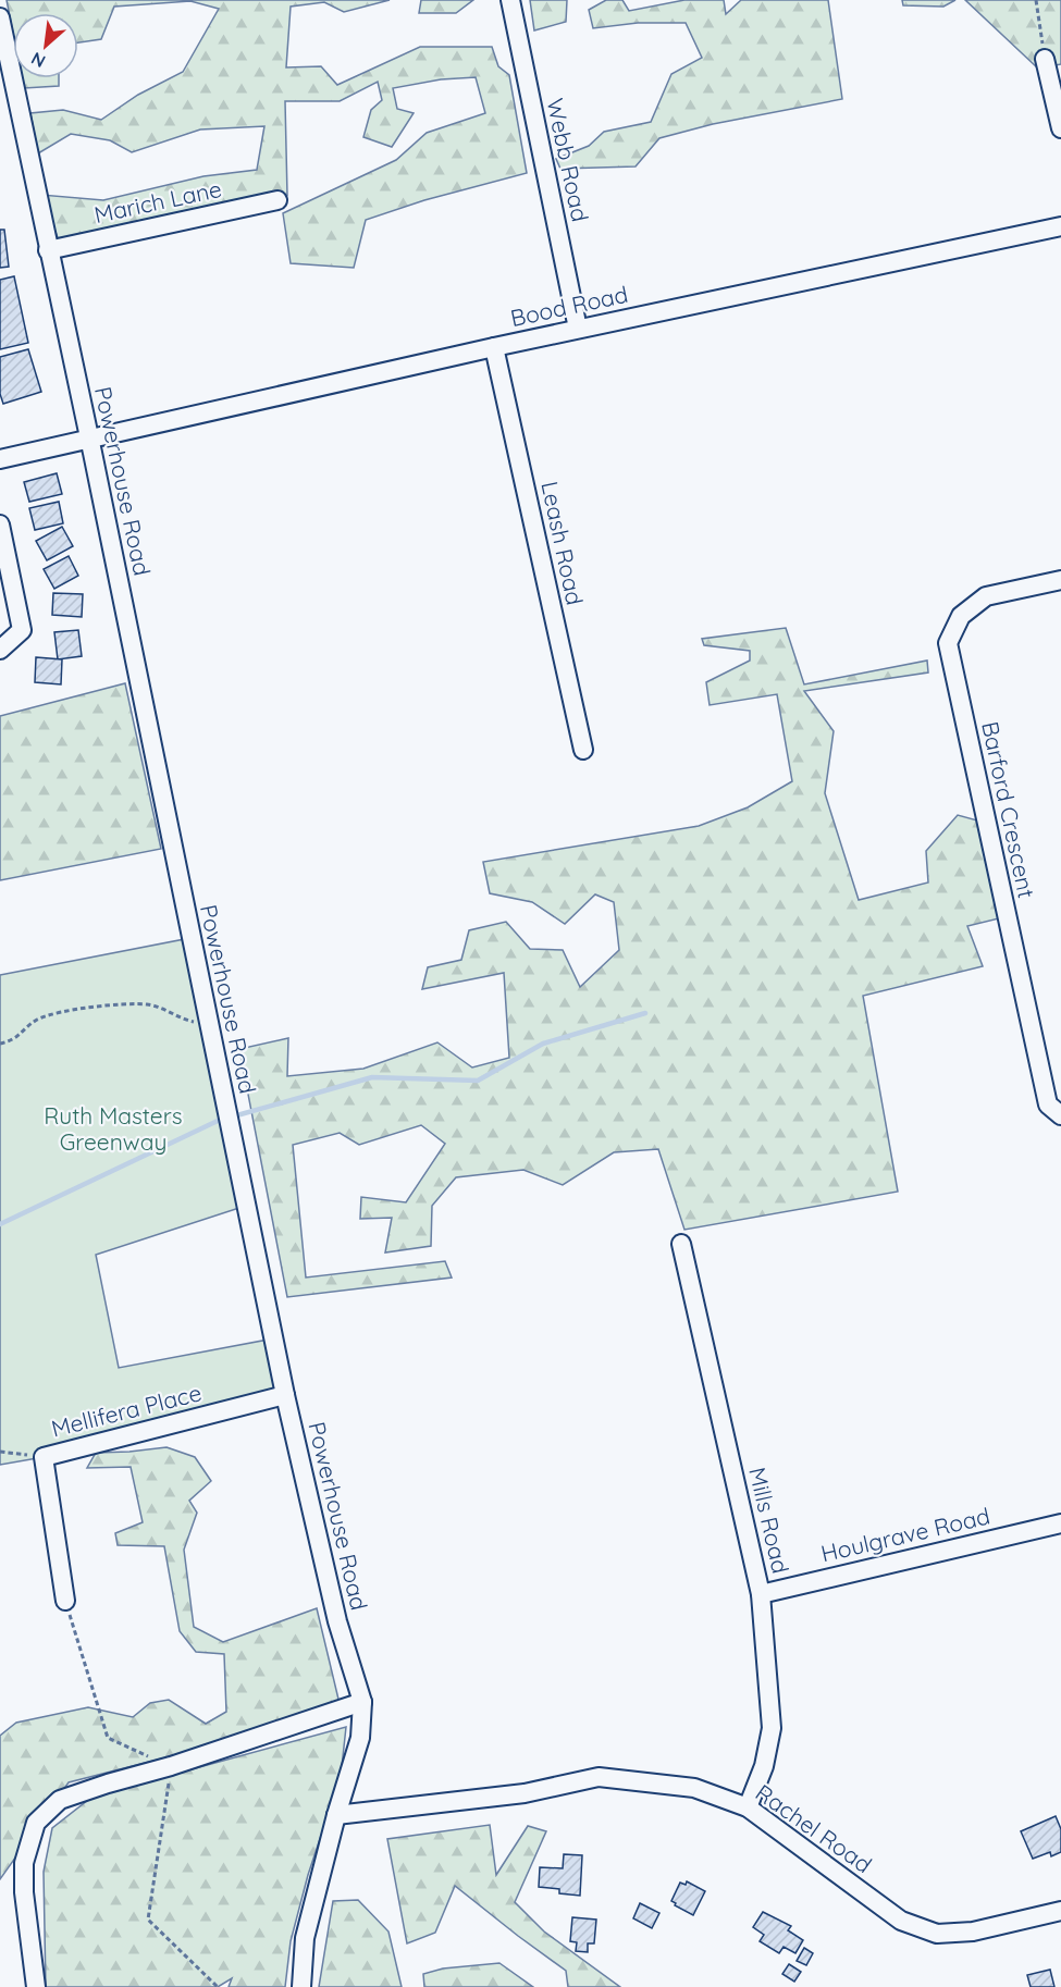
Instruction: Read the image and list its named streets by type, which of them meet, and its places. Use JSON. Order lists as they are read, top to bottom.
{
  "streets": {
    "street": [
      "Webb Road",
      "Marich Lane",
      "Bood Road",
      "Powerhouse Road",
      "Leash Road",
      "Barford Crescent",
      "Mellifera Place",
      "Mills Road",
      "Houlgrave Road",
      "Rachel Road"
    ]
  },
  "crossings": [
    ["Webb Road", "Bood Road"],
    ["Marich Lane", "Powerhouse Road"],
    ["Bood Road", "Powerhouse Road"],
    ["Bood Road", "Leash Road"],
    ["Powerhouse Road", "Mellifera Place"],
    ["Powerhouse Road", "Rachel Road"],
    ["Mills Road", "Houlgrave Road"],
    ["Mills Road", "Rachel Road"]
  ],
  "parks": ["Ruth Masters Greenway"],
  "north": "bottom left"
}
